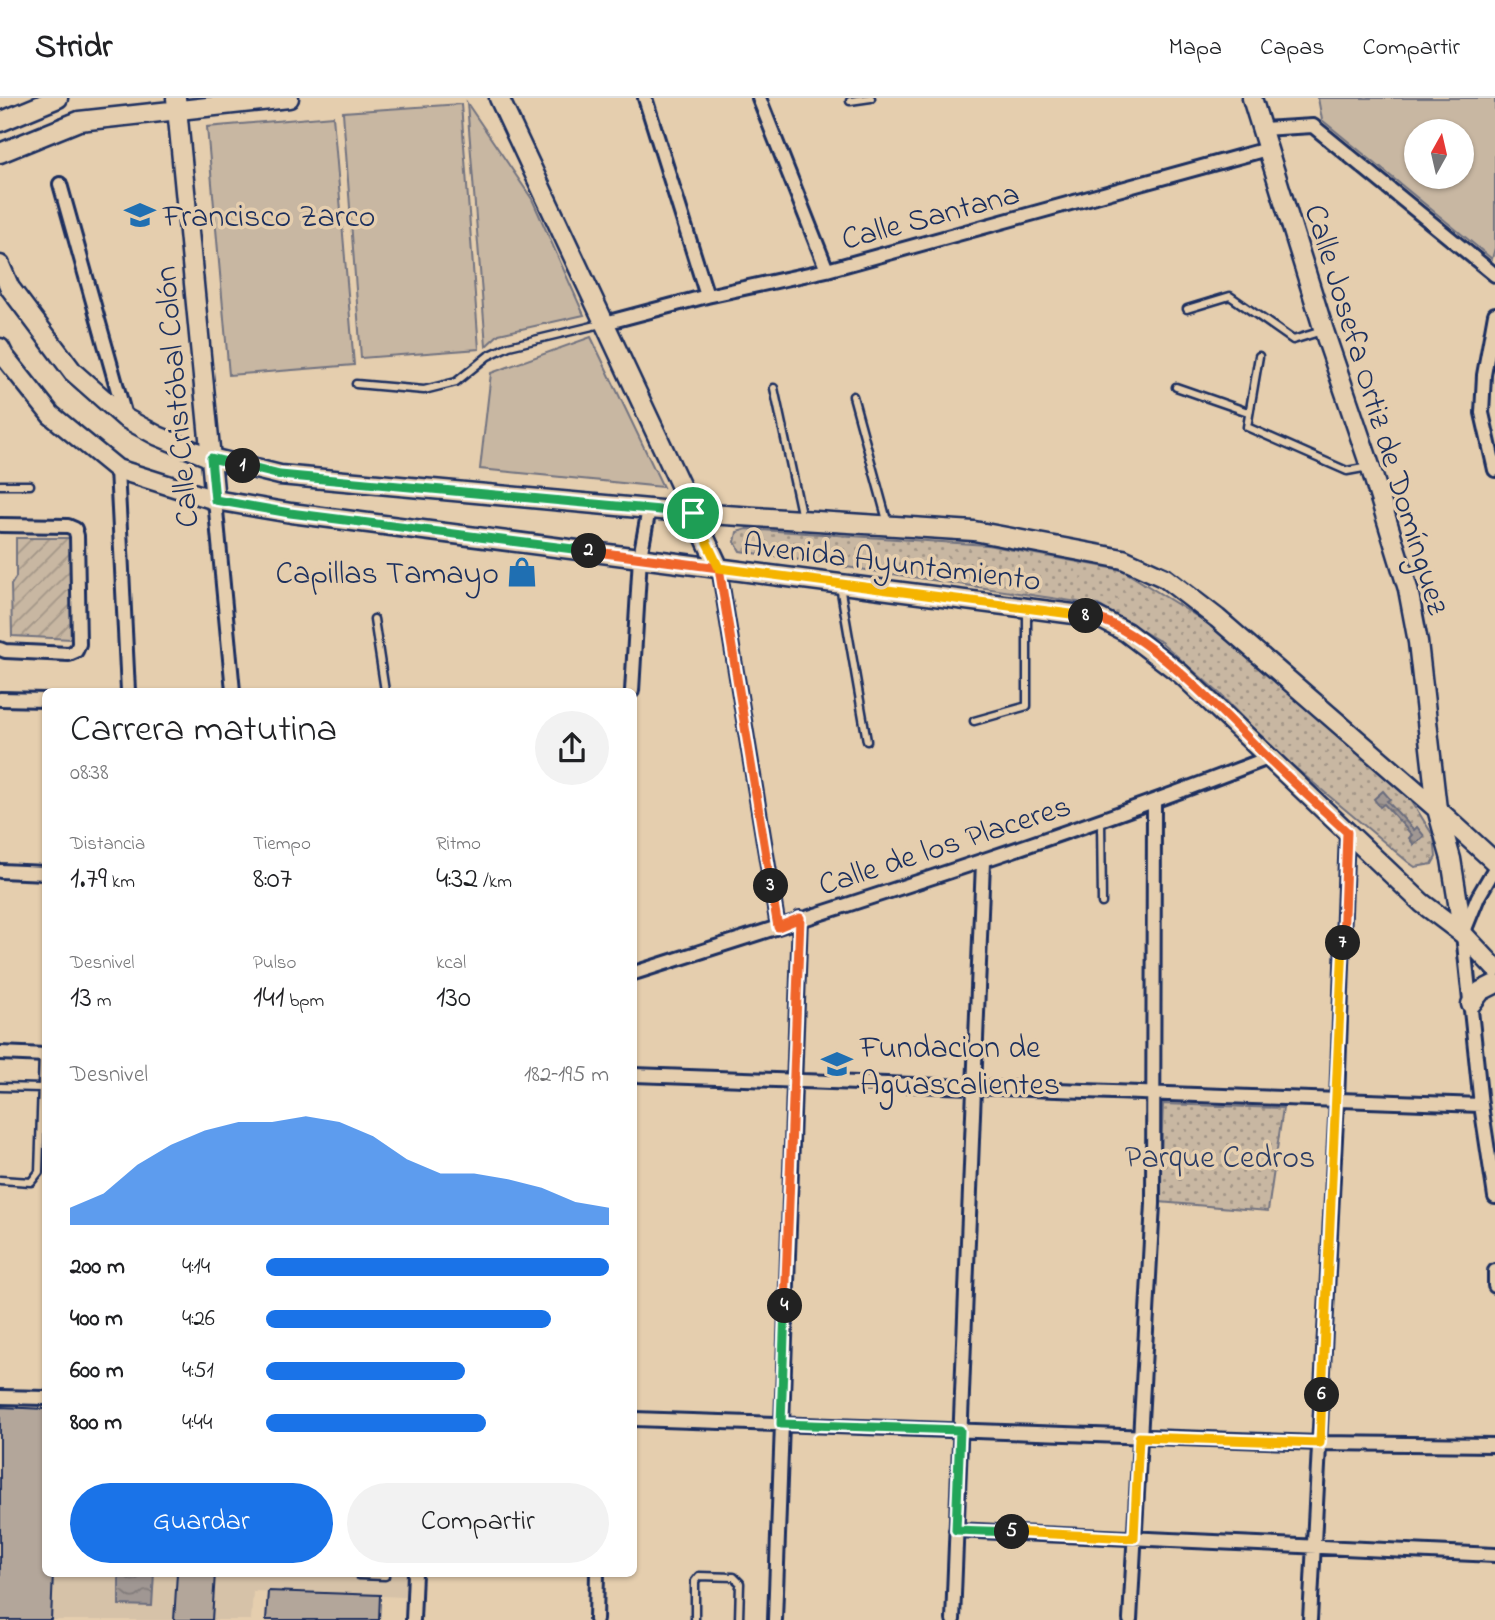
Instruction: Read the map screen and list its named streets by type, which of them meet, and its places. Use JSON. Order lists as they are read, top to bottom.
{
  "streets": {
    "main road": ["Calle Cristóbal Colón", "Calle Josefa Ortiz de Domínguez", "Avenida Ayuntamiento"],
    "street": ["Calle Santana", "Calle de los Placeres"]
  },
  "crossings": [
    ["Calle Santana", "Calle Josefa Ortiz de Domínguez"],
    ["Calle Cristóbal Colón", "Avenida Ayuntamiento"],
    ["Calle Josefa Ortiz de Domínguez", "Avenida Ayuntamiento"],
    ["Avenida Ayuntamiento", "Calle de los Placeres"]
  ],
  "parks": ["Parque Cedros"],
  "places": {
    "school or university": ["Francisco Zarco", "Fundacion de Aguascalientes"],
    "shop": ["Capillas Tamayo"]
  },
  "north": "top",
  "page": {
    "header": "Stridr",
    "nav": ["Mapa", "Capas", "Compartir"],
    "pins": [
      "1",
      "2",
      "8",
      "3",
      "7",
      "4",
      "6",
      "5"
    ],
    "heading": ["Carrera matutina", "08:38"],
    "stats": [
      ["Distancia", "1.79 km"],
      ["Tiempo", "8:07"],
      ["Ritmo", "4:32 /km"],
      ["Desnivel", "13 m"],
      ["Pulso", "141 bpm"],
      ["kcal", "130"]
    ],
    "chart": ["Desnivel", "182–195 m"],
    "list": [
      {
        "name": "200 m",
        "note": "4:14"
      },
      {
        "name": "400 m",
        "note": "4:26"
      },
      {
        "name": "600 m",
        "note": "4:51"
      },
      {
        "name": "800 m",
        "note": "4:44"
      }
    ],
    "buttons": ["Guardar", "Compartir"]
  }
}
